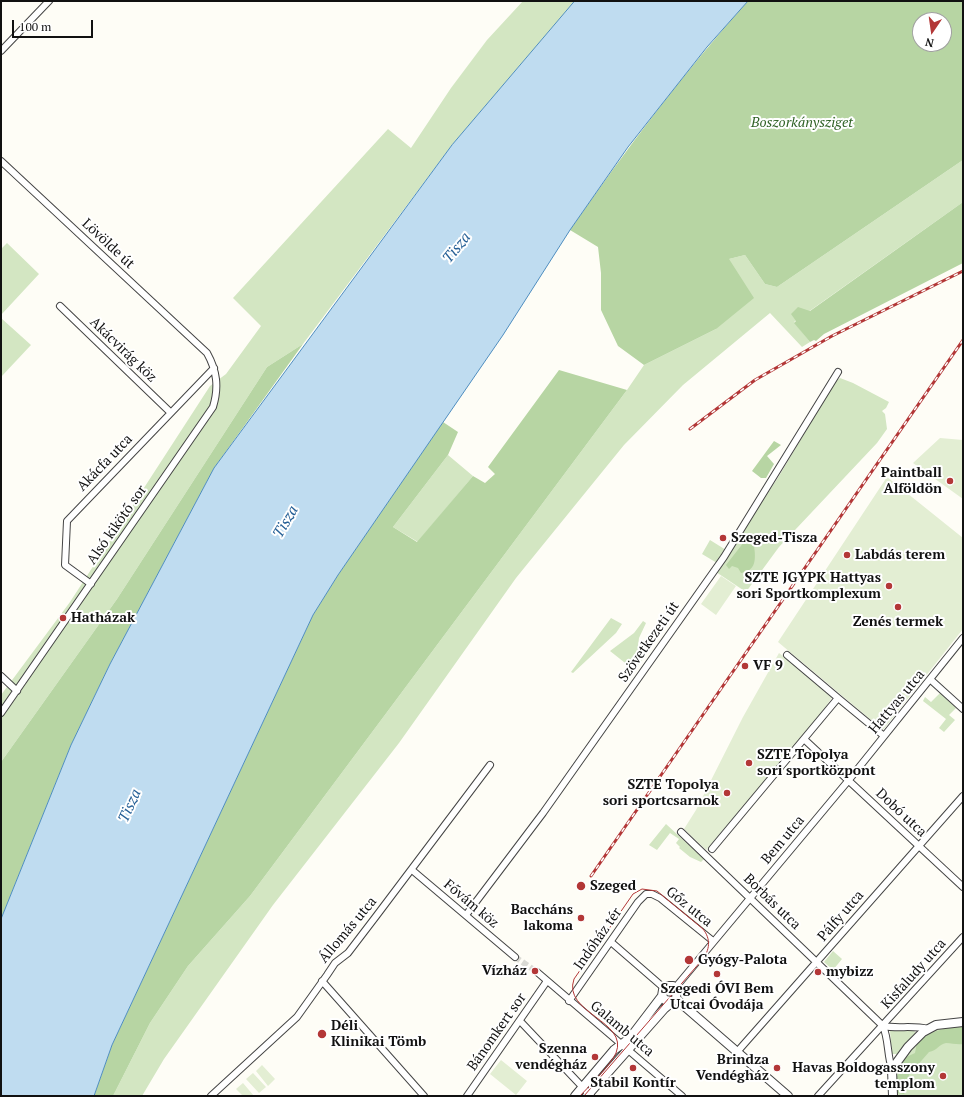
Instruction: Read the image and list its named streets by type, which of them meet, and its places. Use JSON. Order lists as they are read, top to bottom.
{
  "streets": {
    "street": [
      "Lövölde út",
      "Akácvirág köz",
      "Akácfa utca",
      "Alsó kikötő sor",
      "Szövetkezeti út",
      "Hattyas utca",
      "Dobó utca",
      "Bem utca",
      "Borbás utca",
      "Fővám köz",
      "Gőz utca",
      "Pálfy utca",
      "Állomás utca",
      "Indóház tér",
      "Kisfaludy utca",
      "Galamb utca",
      "Bánomkert sor"
    ]
  },
  "crossings": [
    ["Lövölde út", "Alsó kikötő sor"],
    ["Akácvirág köz", "Akácfa utca"],
    ["Akácfa utca", "Alsó kikötő sor"],
    ["Szövetkezeti út", "Fővám köz"],
    ["Hattyas utca", "Dobó utca"],
    ["Hattyas utca", "Bem utca"],
    ["Dobó utca", "Bem utca"],
    ["Dobó utca", "Pálfy utca"],
    ["Bem utca", "Borbás utca"],
    ["Bem utca", "Gőz utca"],
    ["Borbás utca", "Pálfy utca"],
    ["Borbás utca", "Kisfaludy utca"],
    ["Fővám köz", "Állomás utca"],
    ["Gőz utca", "Indóház tér"],
    ["Indóház tér", "Galamb utca"],
    ["Galamb utca", "Bánomkert sor"]
  ],
  "water": ["Tisza"],
  "parks": ["Boszorkánysziget"],
  "places": [
    "Paintball Alföldön",
    "Szeged-Tisza",
    "Labdás terem",
    "SZTE JGYPK Hattyas sori Sportkomplexum",
    "Zenés termek",
    "Hatházak",
    "VF 9",
    "SZTE Topolya sori sportközpont",
    "SZTE Topolya sori sportcsarnok",
    "Szeged",
    "Baccháns lakoma",
    "Gyógy-Palota",
    "Vízház",
    "mybizz",
    "Szegedi ÓVI Bem Utcai Óvodája",
    "Déli Klinikai Tömb",
    "Szenna vendégház",
    "Stabil Kontír",
    "Brindza Vendégház",
    "Havas Boldogasszony templom"
  ],
  "scale_bar": "100 m",
  "north": "bottom"
}
